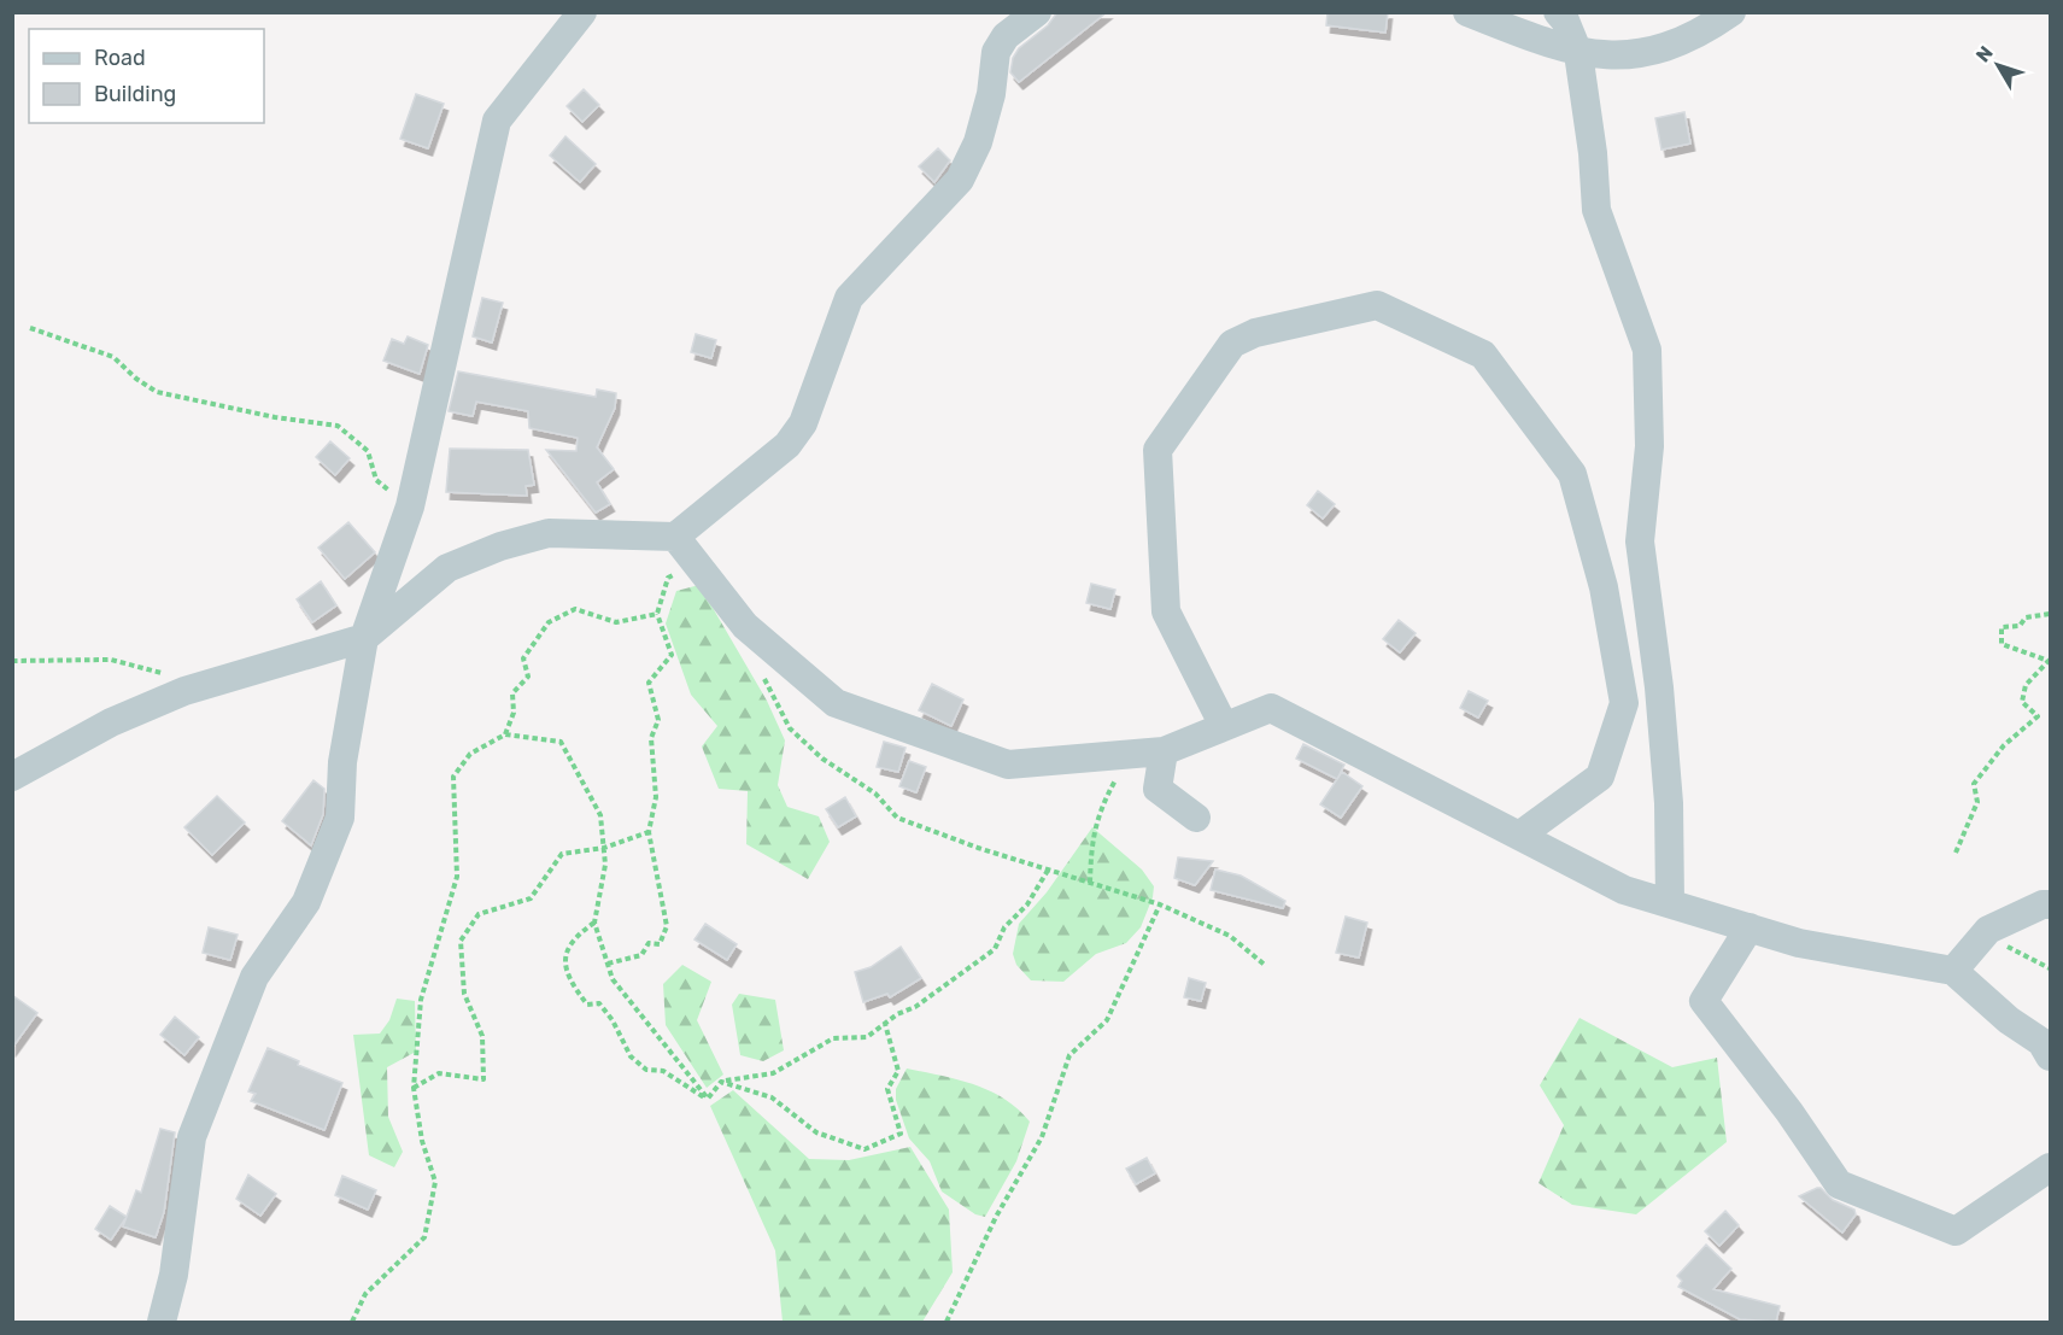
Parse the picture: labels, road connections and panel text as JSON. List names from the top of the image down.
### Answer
{
  "legend": ["Road", "Building"],
  "north": "top left"
}
